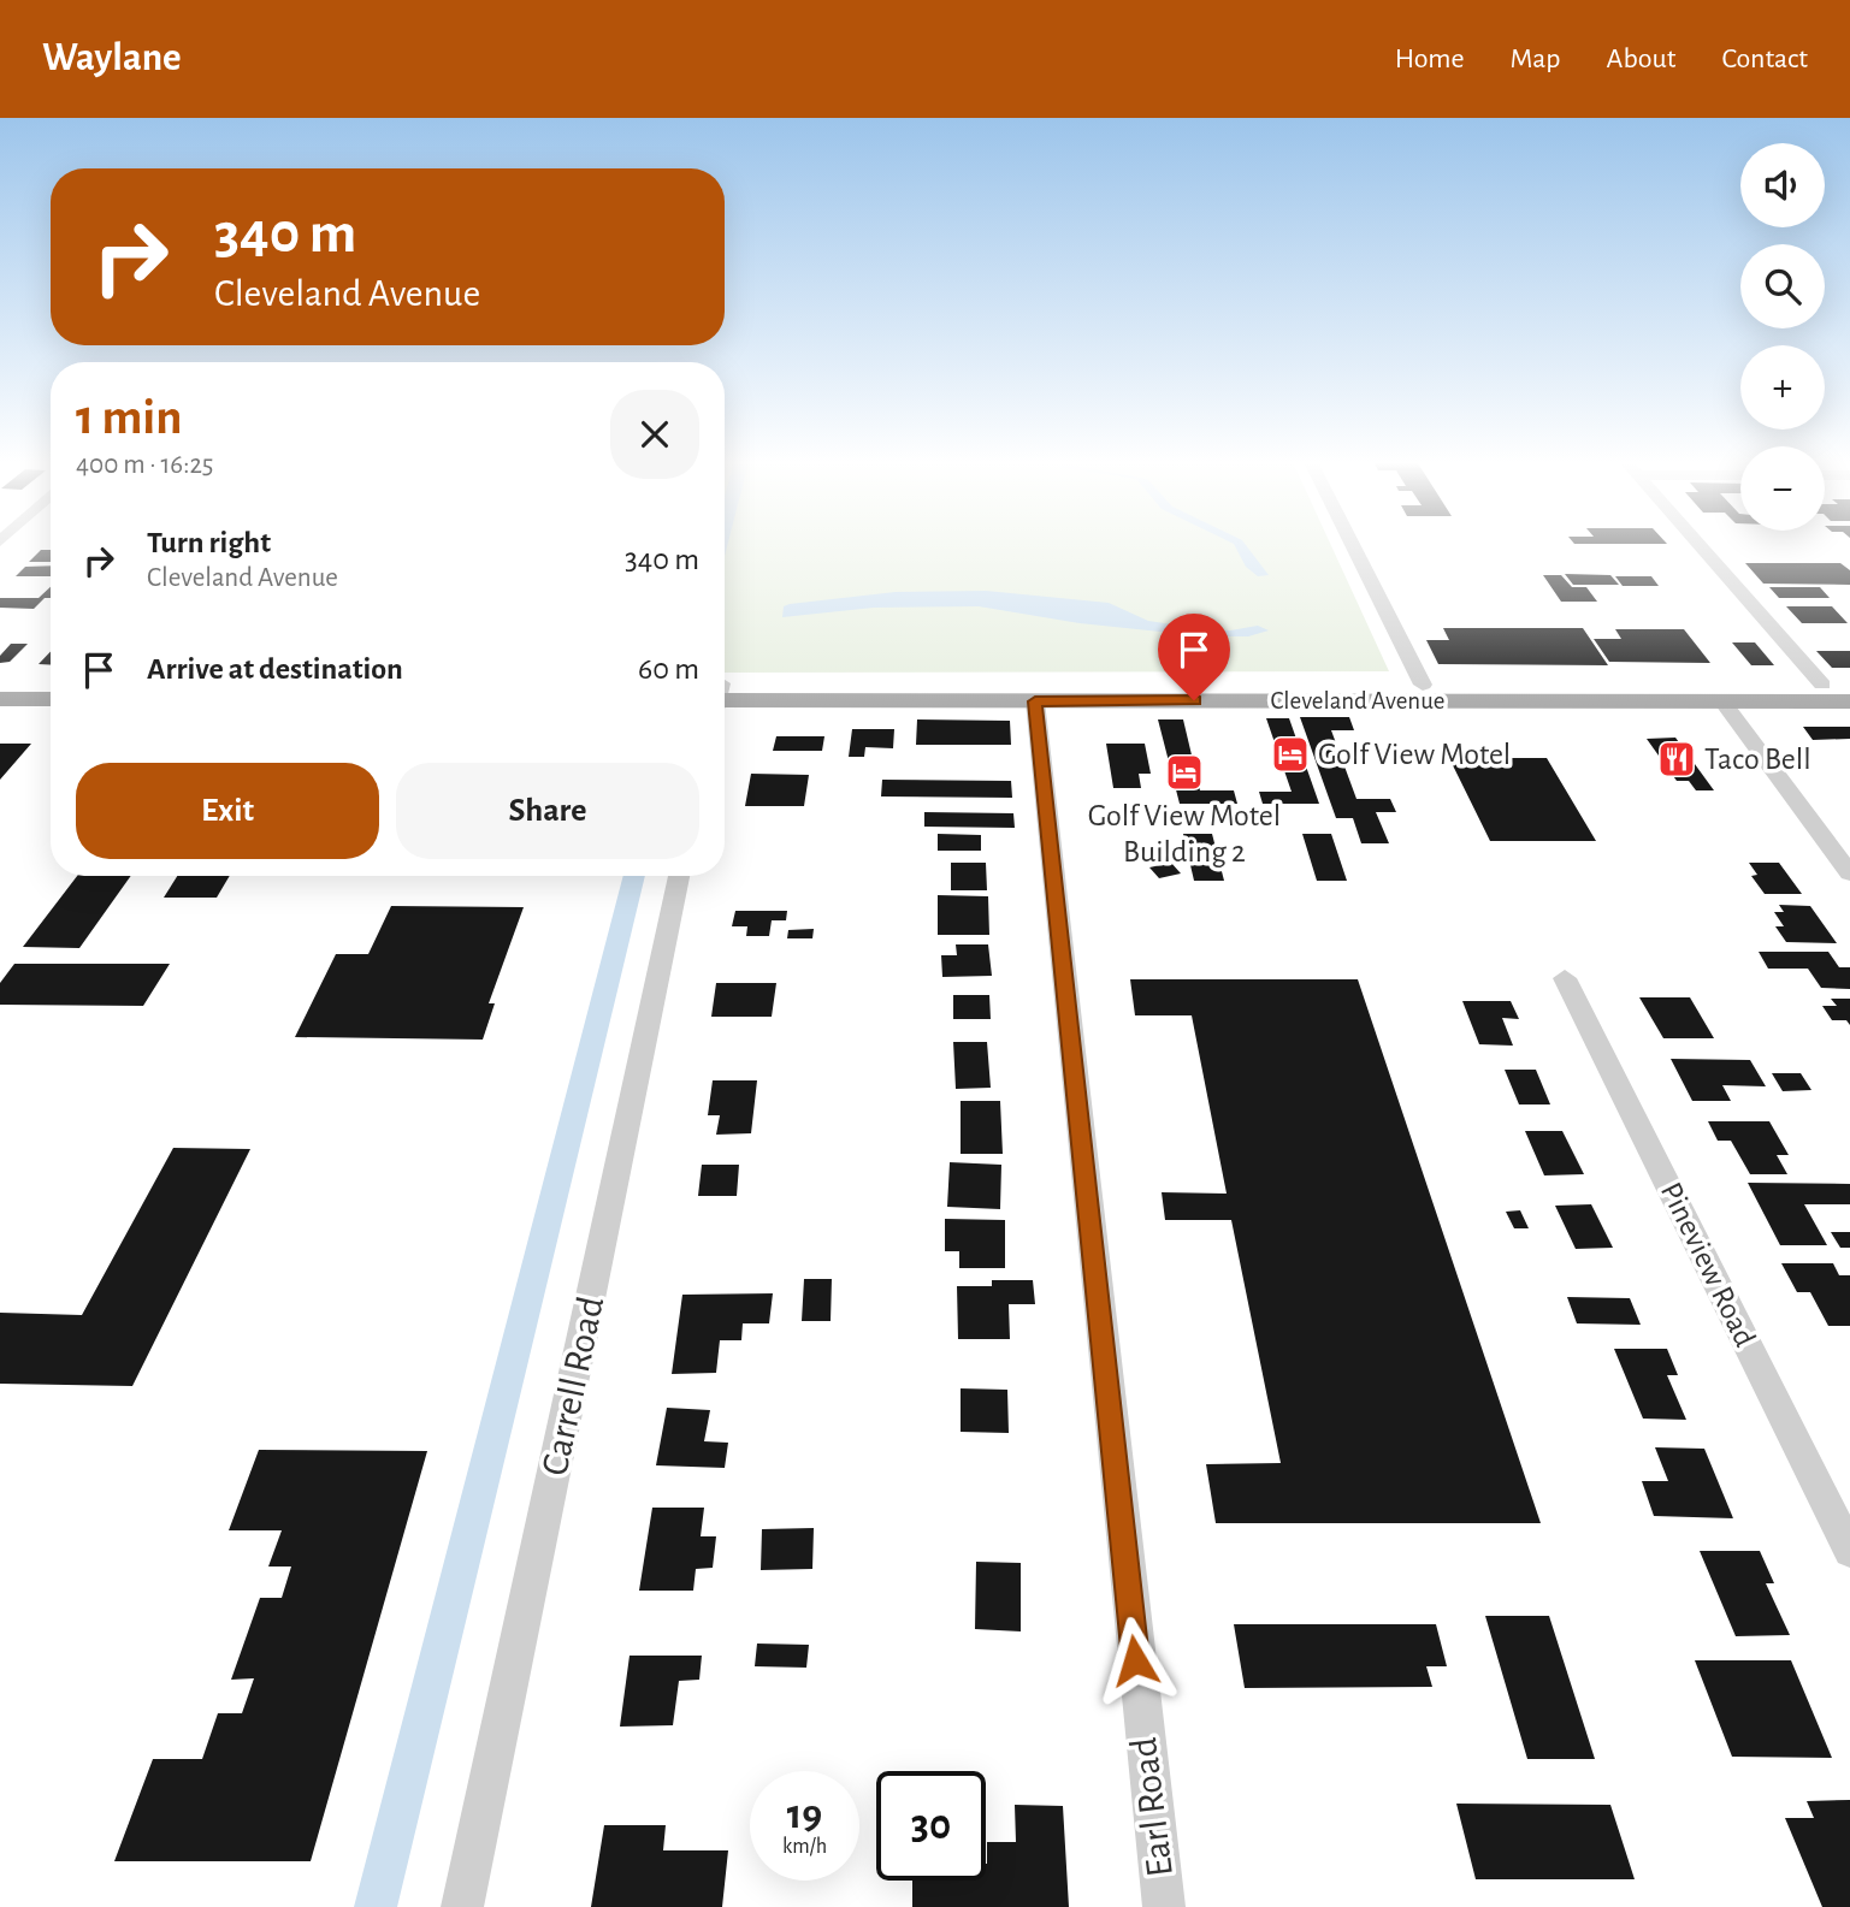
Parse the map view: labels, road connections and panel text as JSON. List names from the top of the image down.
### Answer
{
  "streets": {
    "main road": ["Cleveland Avenue"],
    "street": ["Pineview Road", "Carrell Road", "Earl Road"]
  },
  "crossings": [
    ["Cleveland Avenue", "Earl Road"]
  ],
  "places": {
    "hotel": ["Golf View Motel", "Golf View Motel Building 2"],
    "restaurant": ["Taco Bell"]
  },
  "page": {
    "header": "Waylane",
    "nav": [
      "Home",
      "Map",
      "About",
      "Contact"
    ],
    "map_buttons": ["+", "−"],
    "turn": ["340 m", "Cleveland Avenue"],
    "heading": ["1 min", "400 m · 16:25"],
    "list": [
      {
        "name": "Turn right",
        "note": "Cleveland Avenue",
        "value": "340 m"
      },
      {
        "name": "Arrive at destination",
        "value": "60 m"
      }
    ],
    "buttons": ["Exit", "Share"],
    "speed": "19 km/h",
    "limit": "30"
  }
}
